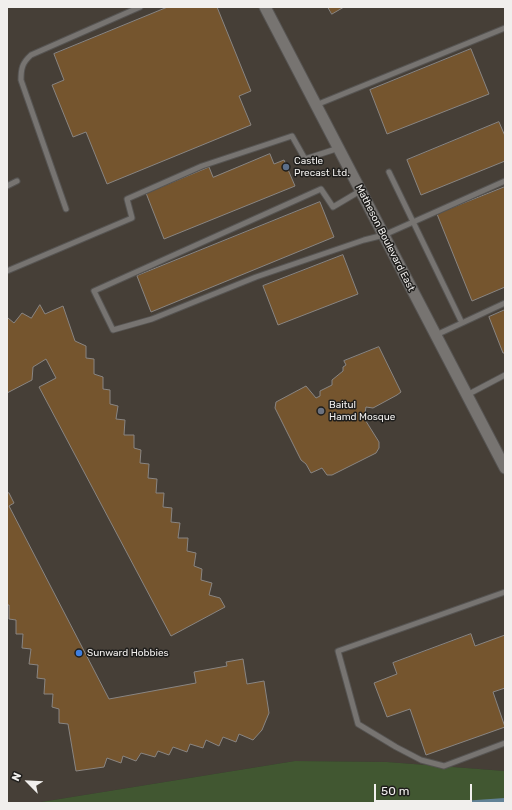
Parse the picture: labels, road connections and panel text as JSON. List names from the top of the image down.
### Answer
{
  "streets": {
    "street": ["Matheson Boulevard East"]
  },
  "places": ["Castle Precast Ltd.", "Baitul Hamd Mosque", "Sunward Hobbies"],
  "scale_bar": "50 m",
  "north": "top left"
}
